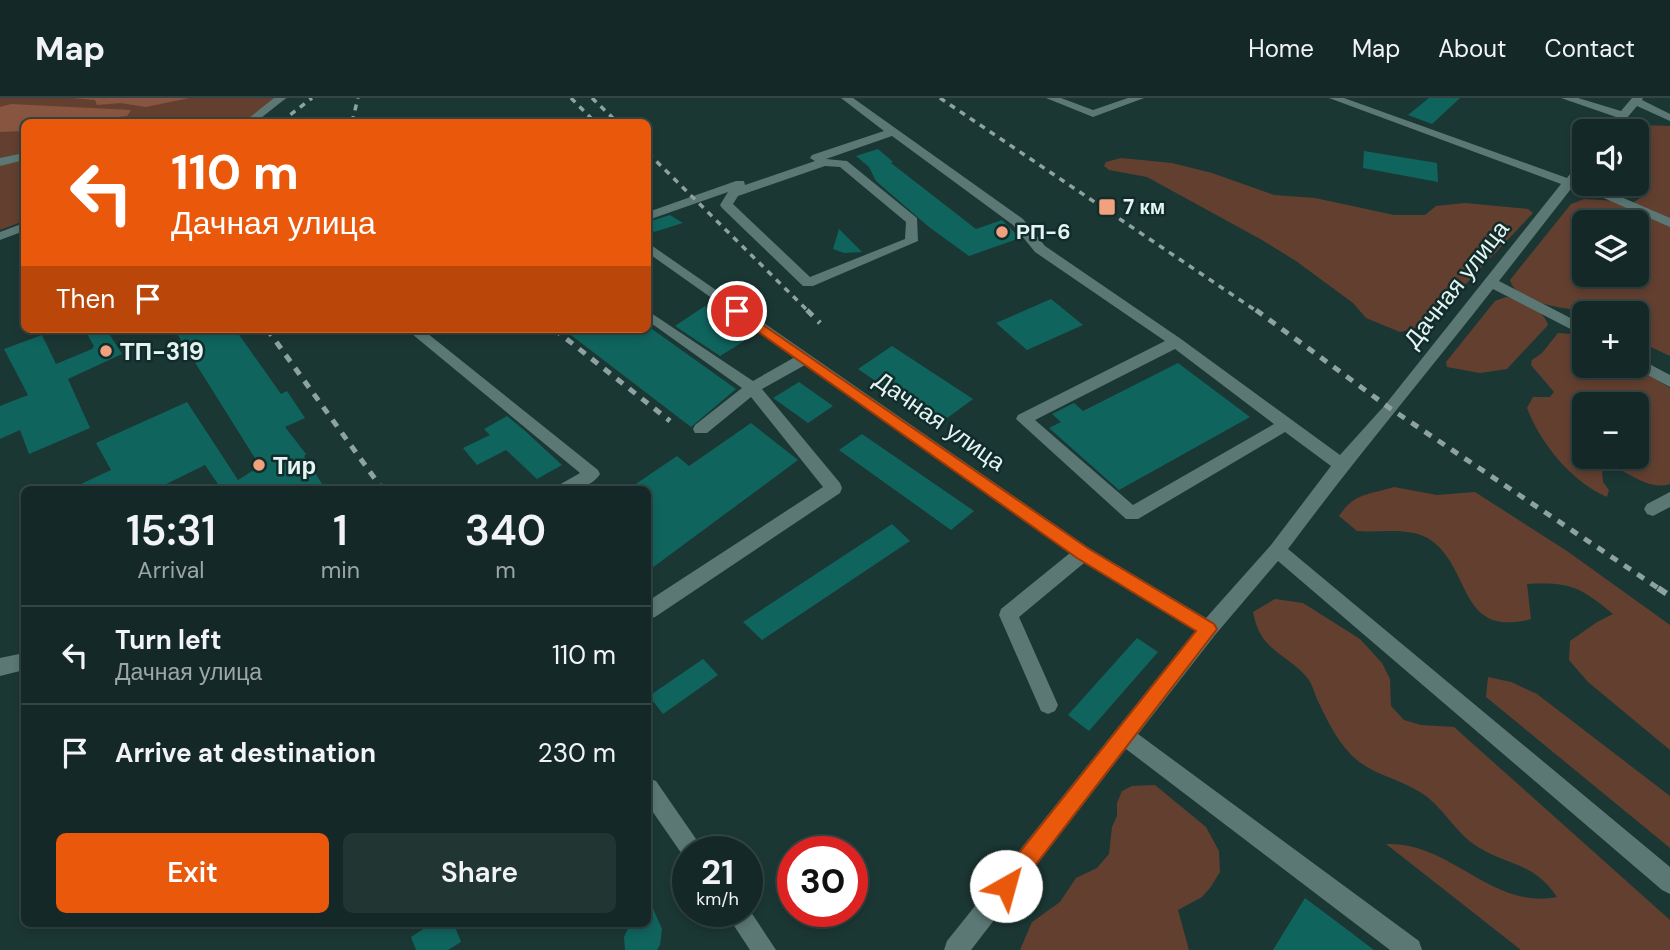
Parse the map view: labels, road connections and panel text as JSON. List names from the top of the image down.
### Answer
{
  "streets": {
    "street": ["Дачная улица"]
  },
  "places": {
    "transit": ["7 км"],
    "other": ["РП-6", "ТП-319", "Тир"]
  },
  "page": {
    "header": "Map",
    "nav": [
      "Home",
      "Map",
      "About",
      "Contact"
    ],
    "map_buttons": ["+", "−"],
    "turn": ["110 m", "Дачная улица"],
    "then": "Then",
    "eta": [
      "15:31",
      "Arrival",
      "1",
      "min",
      "340",
      "m"
    ],
    "list": [
      {
        "name": "Turn left",
        "note": "Дачная улица",
        "value": "110 m"
      },
      {
        "name": "Arrive at destination",
        "value": "230 m"
      }
    ],
    "buttons": ["Exit", "Share"],
    "speed": "21 km/h",
    "limit": "30"
  }
}
